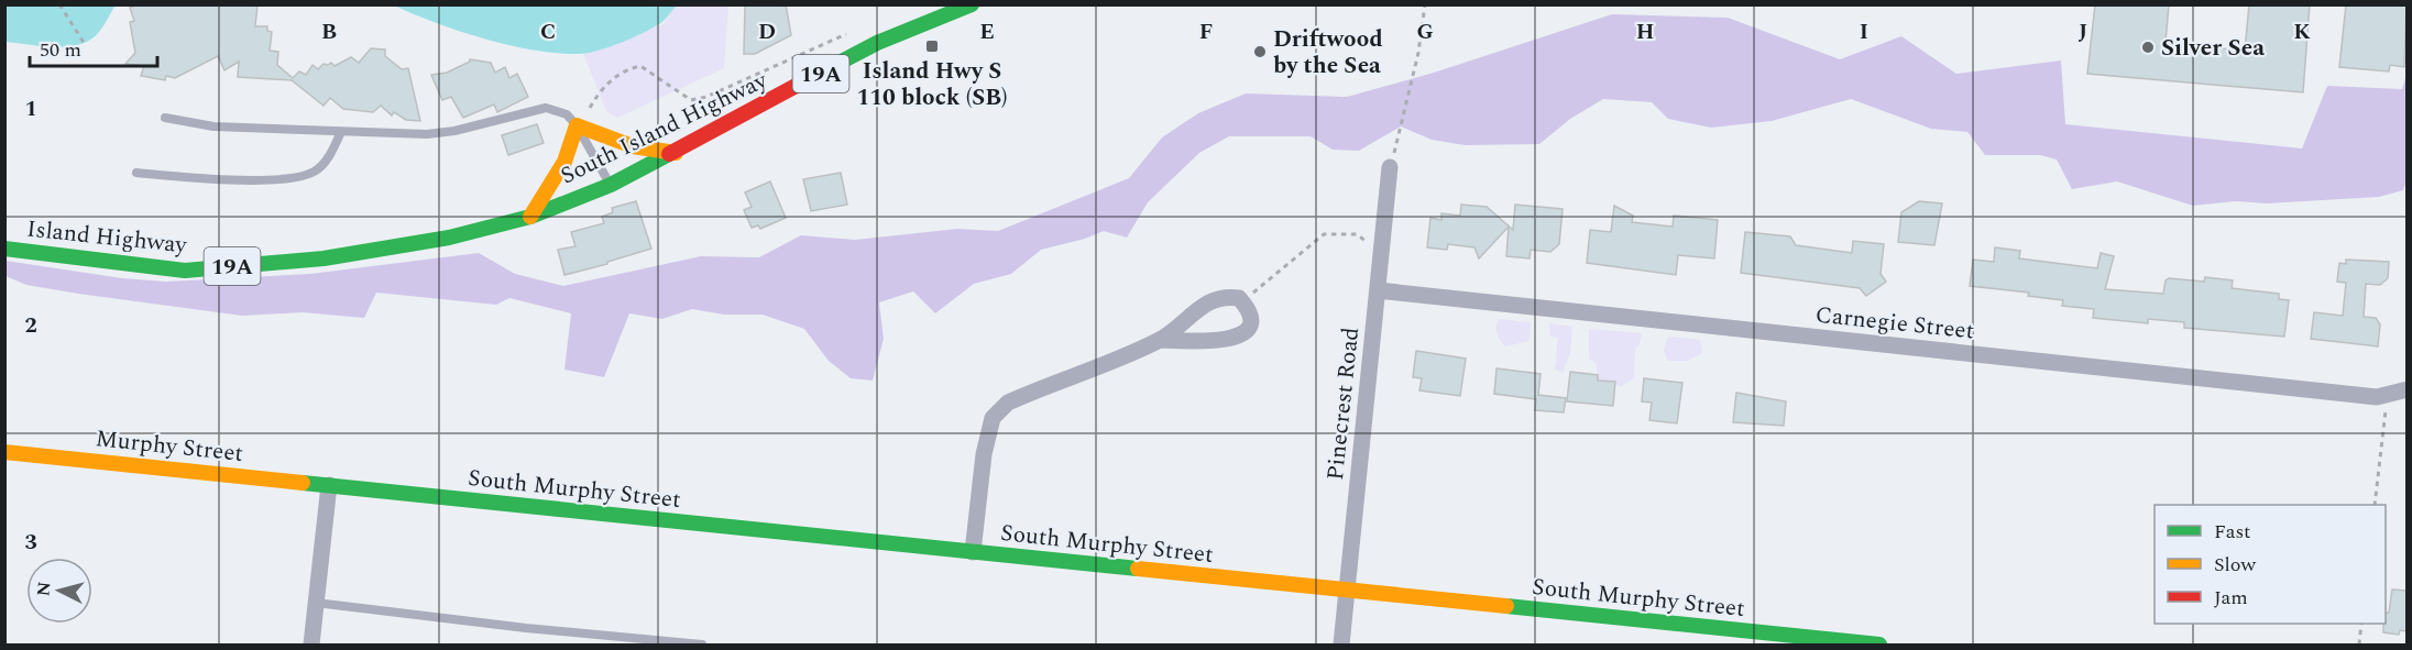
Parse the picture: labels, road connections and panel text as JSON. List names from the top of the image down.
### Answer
{
  "streets": {
    "street": [
      "19A",
      "South Island Highway",
      "Island Highway",
      "Carnegie Street",
      "Pinecrest Road",
      "Murphy Street",
      "South Murphy Street"
    ]
  },
  "crossings": [
    ["South Island Highway", "Island Highway"],
    ["Carnegie Street", "Pinecrest Road"],
    ["Pinecrest Road", "South Murphy Street"],
    ["Murphy Street", "South Murphy Street"]
  ],
  "places": {
    "transit": ["Island Hwy S 110 block (SB)"],
    "other": ["Silver Sea", "Driftwood by the Sea"]
  },
  "legend": ["Fast", "Slow", "Jam"],
  "scale_bar": "50 m",
  "north": "left",
  "grid": {
    "columns": [
      "B",
      "C",
      "D",
      "E",
      "F",
      "G",
      "H",
      "I",
      "J",
      "K"
    ],
    "rows": ["1", "2", "3"]
  }
}
